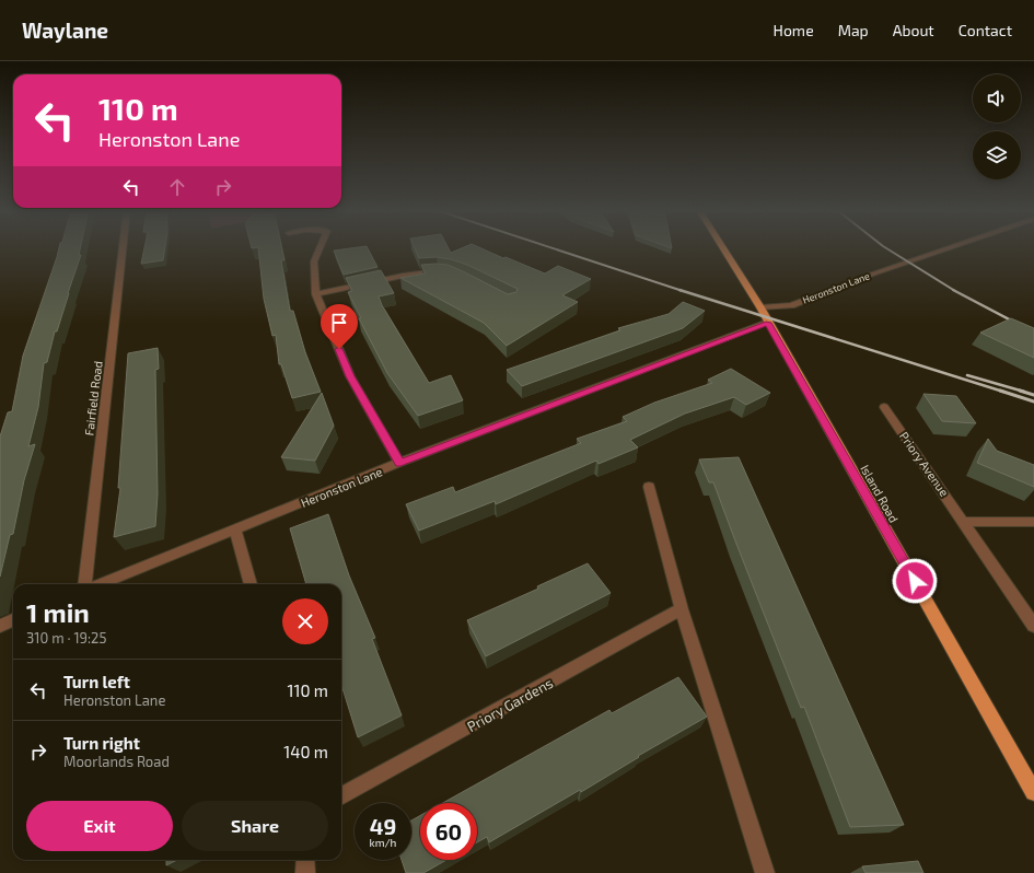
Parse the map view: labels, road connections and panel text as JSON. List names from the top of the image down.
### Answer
{
  "streets": {
    "main road": ["Island Road"],
    "street": [
      "Heronston Lane",
      "Fairfield Road",
      "Priory Avenue",
      "Priory Gardens"
    ]
  },
  "crossings": [
    ["Heronston Lane", "Island Road"]
  ],
  "page": {
    "header": "Waylane",
    "nav": [
      "Home",
      "Map",
      "About",
      "Contact"
    ],
    "turn": ["110 m", "Heronston Lane"],
    "heading": ["1 min", "310 m · 19:25"],
    "list": [
      {
        "name": "Turn left",
        "note": "Heronston Lane",
        "value": "110 m"
      },
      {
        "name": "Turn right",
        "note": "Moorlands Road",
        "value": "140 m"
      }
    ],
    "buttons": ["Exit", "Share"],
    "speed": "49 km/h",
    "limit": "60"
  }
}
